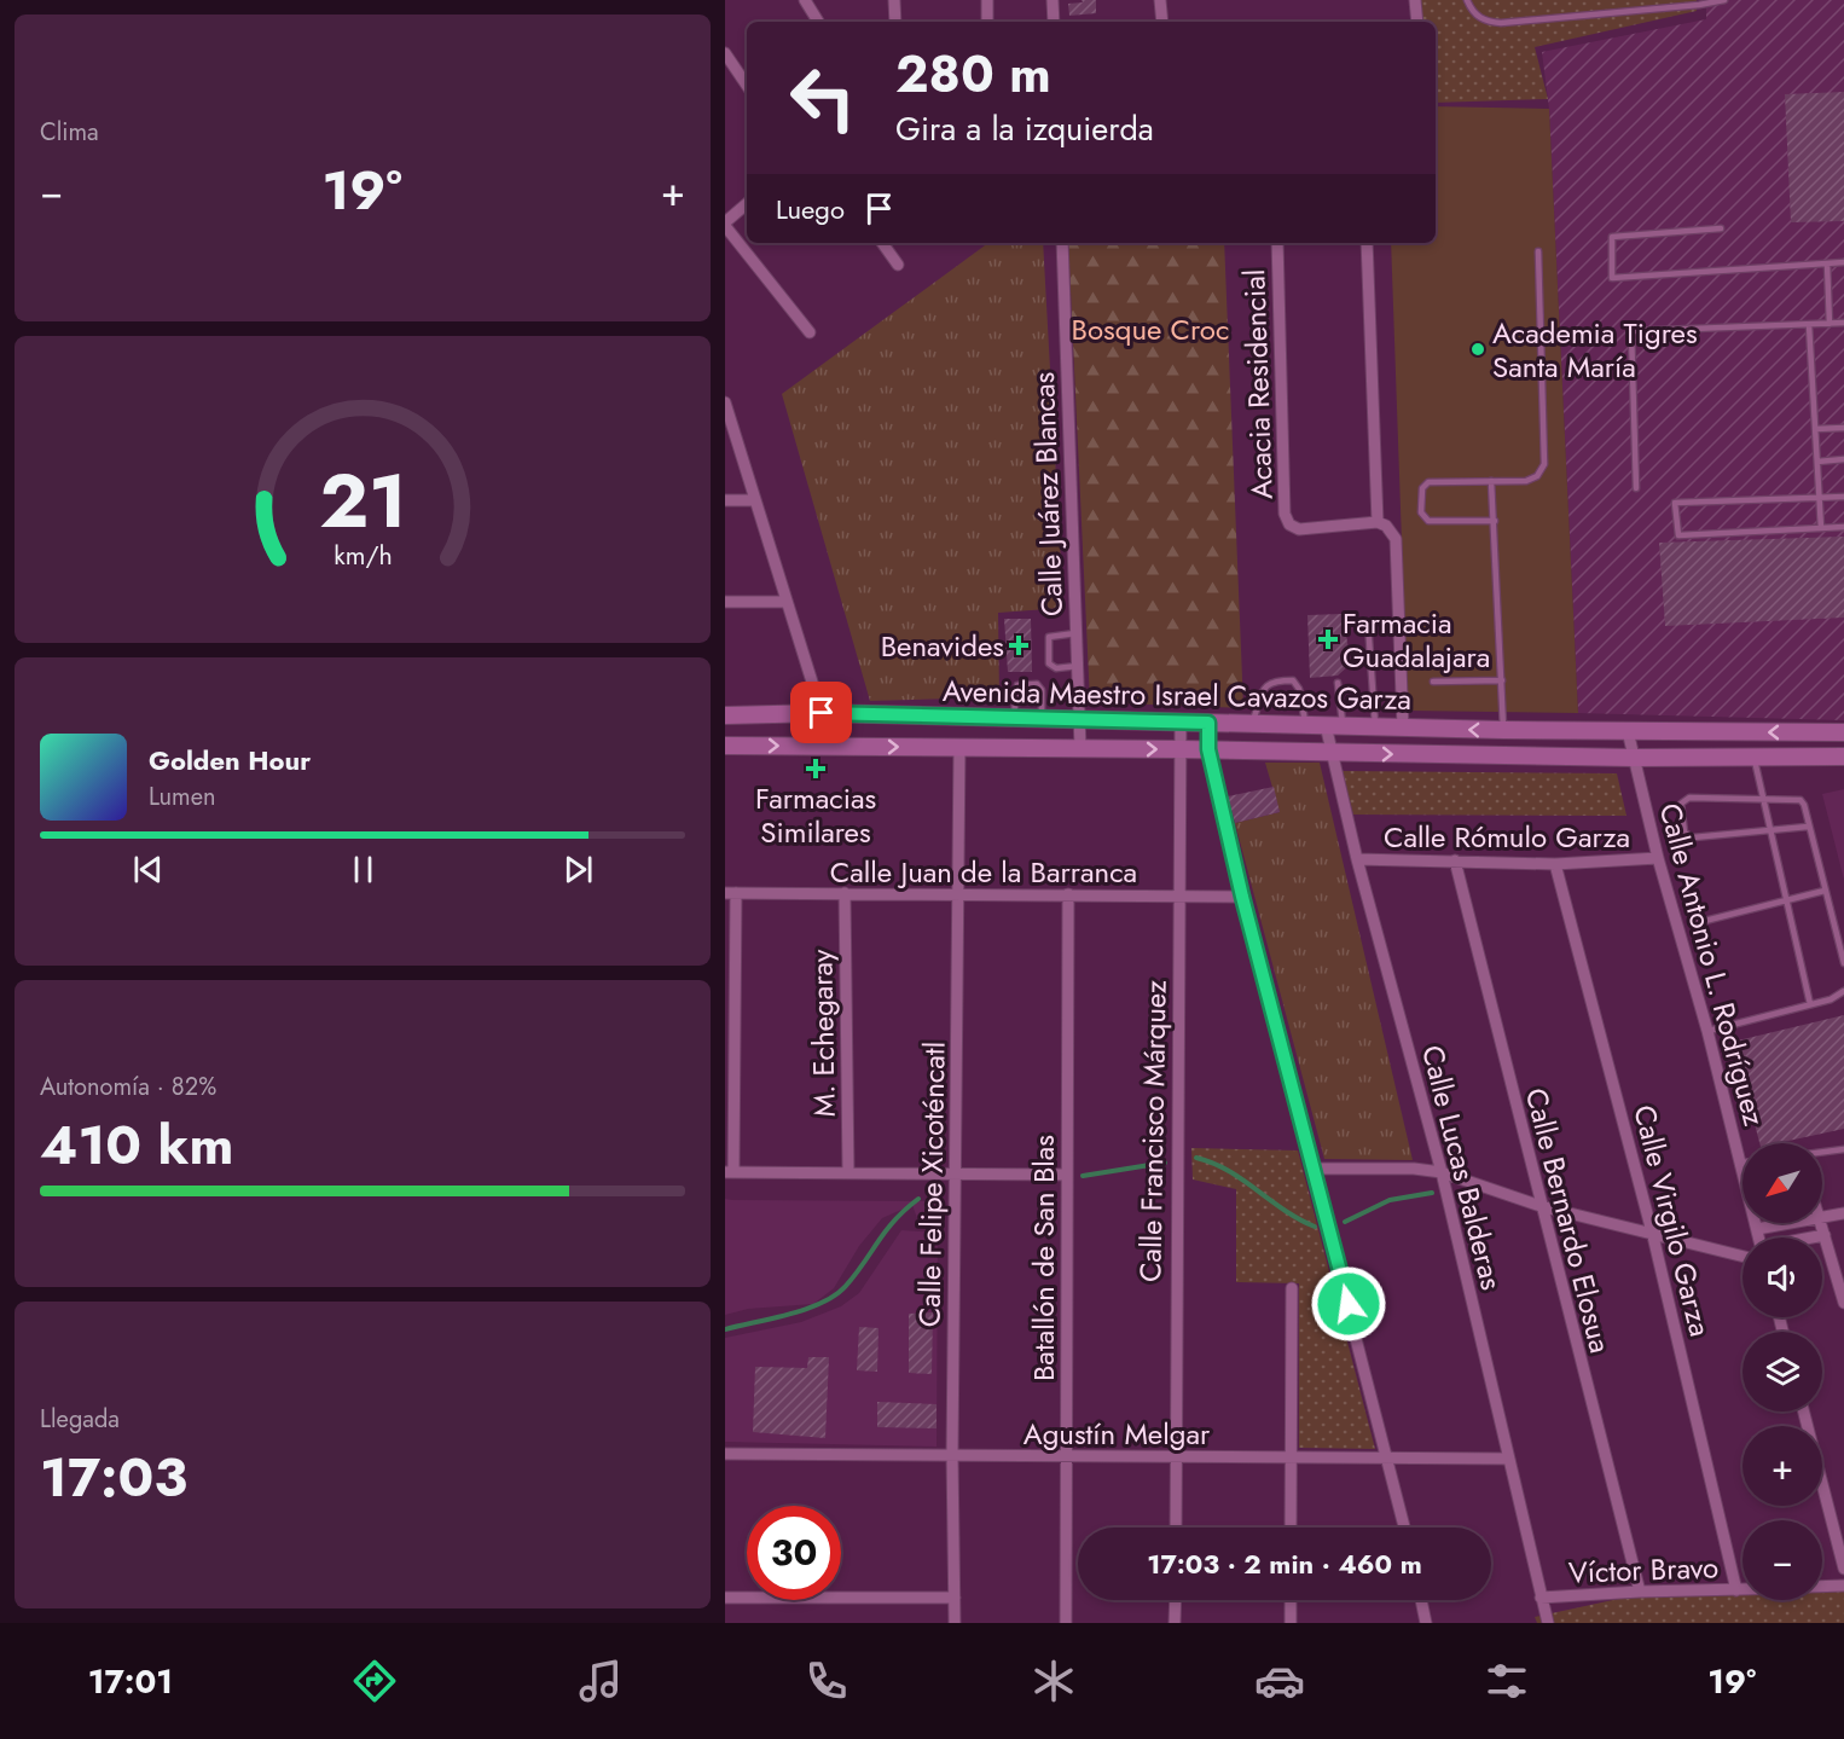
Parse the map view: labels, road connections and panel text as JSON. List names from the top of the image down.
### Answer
{
  "streets": {
    "main road": ["Avenida Maestro Israel Cavazos Garza"],
    "street": [
      "Acacia Residencial",
      "Calle Juárez Blancas",
      "Calle Rómulo Garza",
      "Calle Juan de la Barranca",
      "Calle Antonio L. Rodríguez",
      "M. Echegaray",
      "Calle Francisco Márquez",
      "Calle Lucas Balderas",
      "Calle Felipe Xicoténcatl",
      "Calle Bernardo Elosua",
      "Calle Virgilo Garza",
      "Batallón de San Blas",
      "Agustín Melgar",
      "Víctor Bravo"
    ]
  },
  "crossings": [
    ["Calle Juárez Blancas", "Avenida Maestro Israel Cavazos Garza"],
    ["Avenida Maestro Israel Cavazos Garza", "Calle Antonio L. Rodríguez"],
    ["Avenida Maestro Israel Cavazos Garza", "Calle Francisco Márquez"],
    ["Avenida Maestro Israel Cavazos Garza", "Calle Lucas Balderas"],
    ["Avenida Maestro Israel Cavazos Garza", "Calle Felipe Xicoténcatl"],
    ["Calle Rómulo Garza", "Calle Antonio L. Rodríguez"],
    ["Calle Rómulo Garza", "Calle Lucas Balderas"],
    ["Calle Rómulo Garza", "Calle Bernardo Elosua"],
    ["Calle Rómulo Garza", "Calle Virgilo Garza"],
    ["Calle Juan de la Barranca", "M. Echegaray"],
    ["Calle Juan de la Barranca", "Calle Francisco Márquez"],
    ["Calle Juan de la Barranca", "Calle Felipe Xicoténcatl"],
    ["Calle Juan de la Barranca", "Batallón de San Blas"],
    ["Calle Francisco Márquez", "Agustín Melgar"],
    ["Calle Lucas Balderas", "Agustín Melgar"],
    ["Calle Lucas Balderas", "Víctor Bravo"],
    ["Calle Felipe Xicoténcatl", "Agustín Melgar"],
    ["Calle Bernardo Elosua", "Víctor Bravo"],
    ["Calle Virgilo Garza", "Víctor Bravo"],
    ["Batallón de San Blas", "Agustín Melgar"]
  ],
  "parks": ["Bosque Croc"],
  "places": {
    "other": ["Academia Tigres Santa María"],
    "health": ["Farmacia Guadalajara", "Benavides", "Farmacias Similares"]
  },
  "north": "bottom left",
  "page": {
    "tile": [
      "Clima",
      ["Autonomía · 82%", "410 km"],
      ["Llegada", "17:03"]
    ],
    "turn": ["280 m", "Gira a la izquierda"],
    "heat": ["−", "19°", "+"],
    "then": "Luego",
    "song": ["Golden Hour", "Lumen"],
    "map_buttons": ["+", "−"],
    "limit": "30",
    "trip": "17:03 · 2 min · 460 m",
    "tabs": ["17:01", "19°"],
    "gauge": ["21", "km/h"]
  }
}
